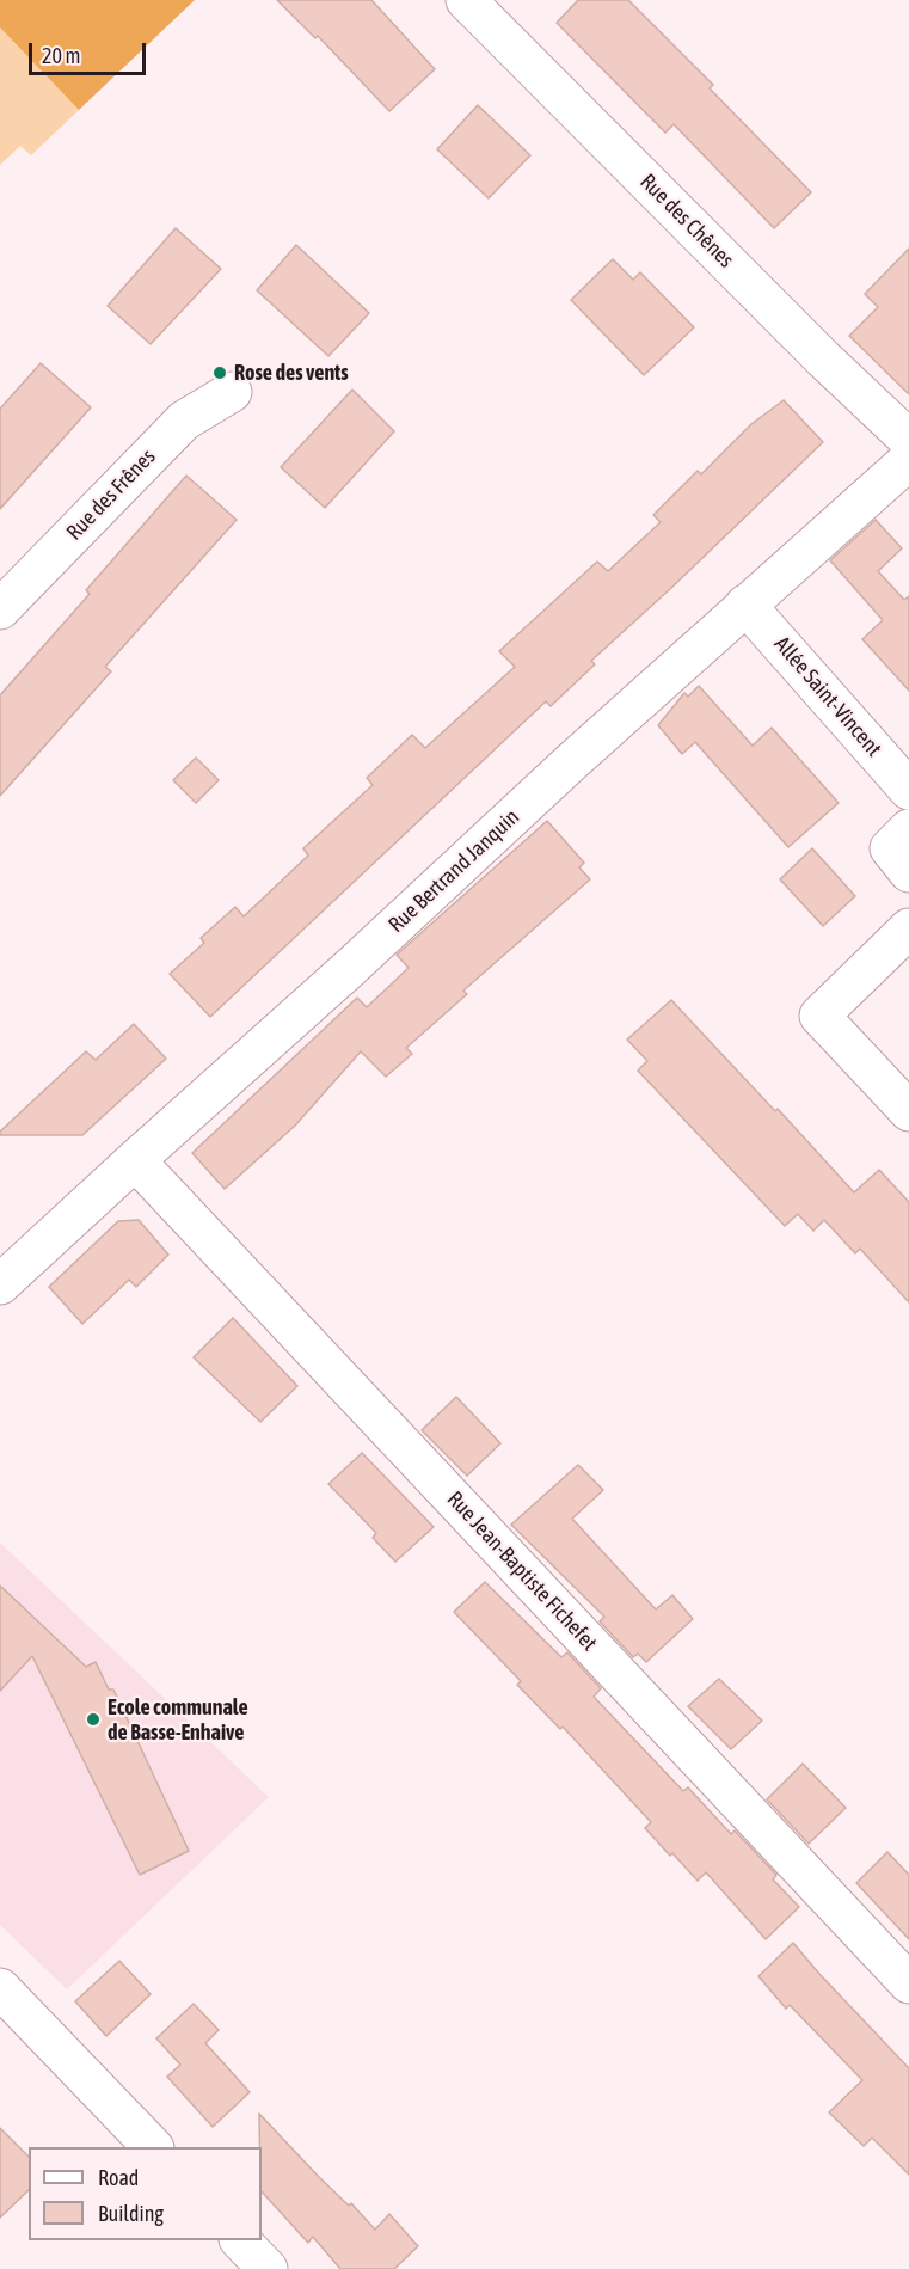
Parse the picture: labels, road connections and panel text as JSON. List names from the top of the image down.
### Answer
{
  "streets": {
    "street": [
      "Rue des Chênes",
      "Rue des Frênes",
      "Allée Saint-Vincent",
      "Rue Bertrand Janquin",
      "Rue Jean-Baptiste Fichefet"
    ]
  },
  "crossings": [
    ["Allée Saint-Vincent", "Rue Bertrand Janquin"],
    ["Rue Bertrand Janquin", "Rue Jean-Baptiste Fichefet"]
  ],
  "places": ["Rose des vents", "Ecole communale de Basse-Enhaive"],
  "legend": ["Road", "Building"],
  "scale_bar": "20 m"
}
